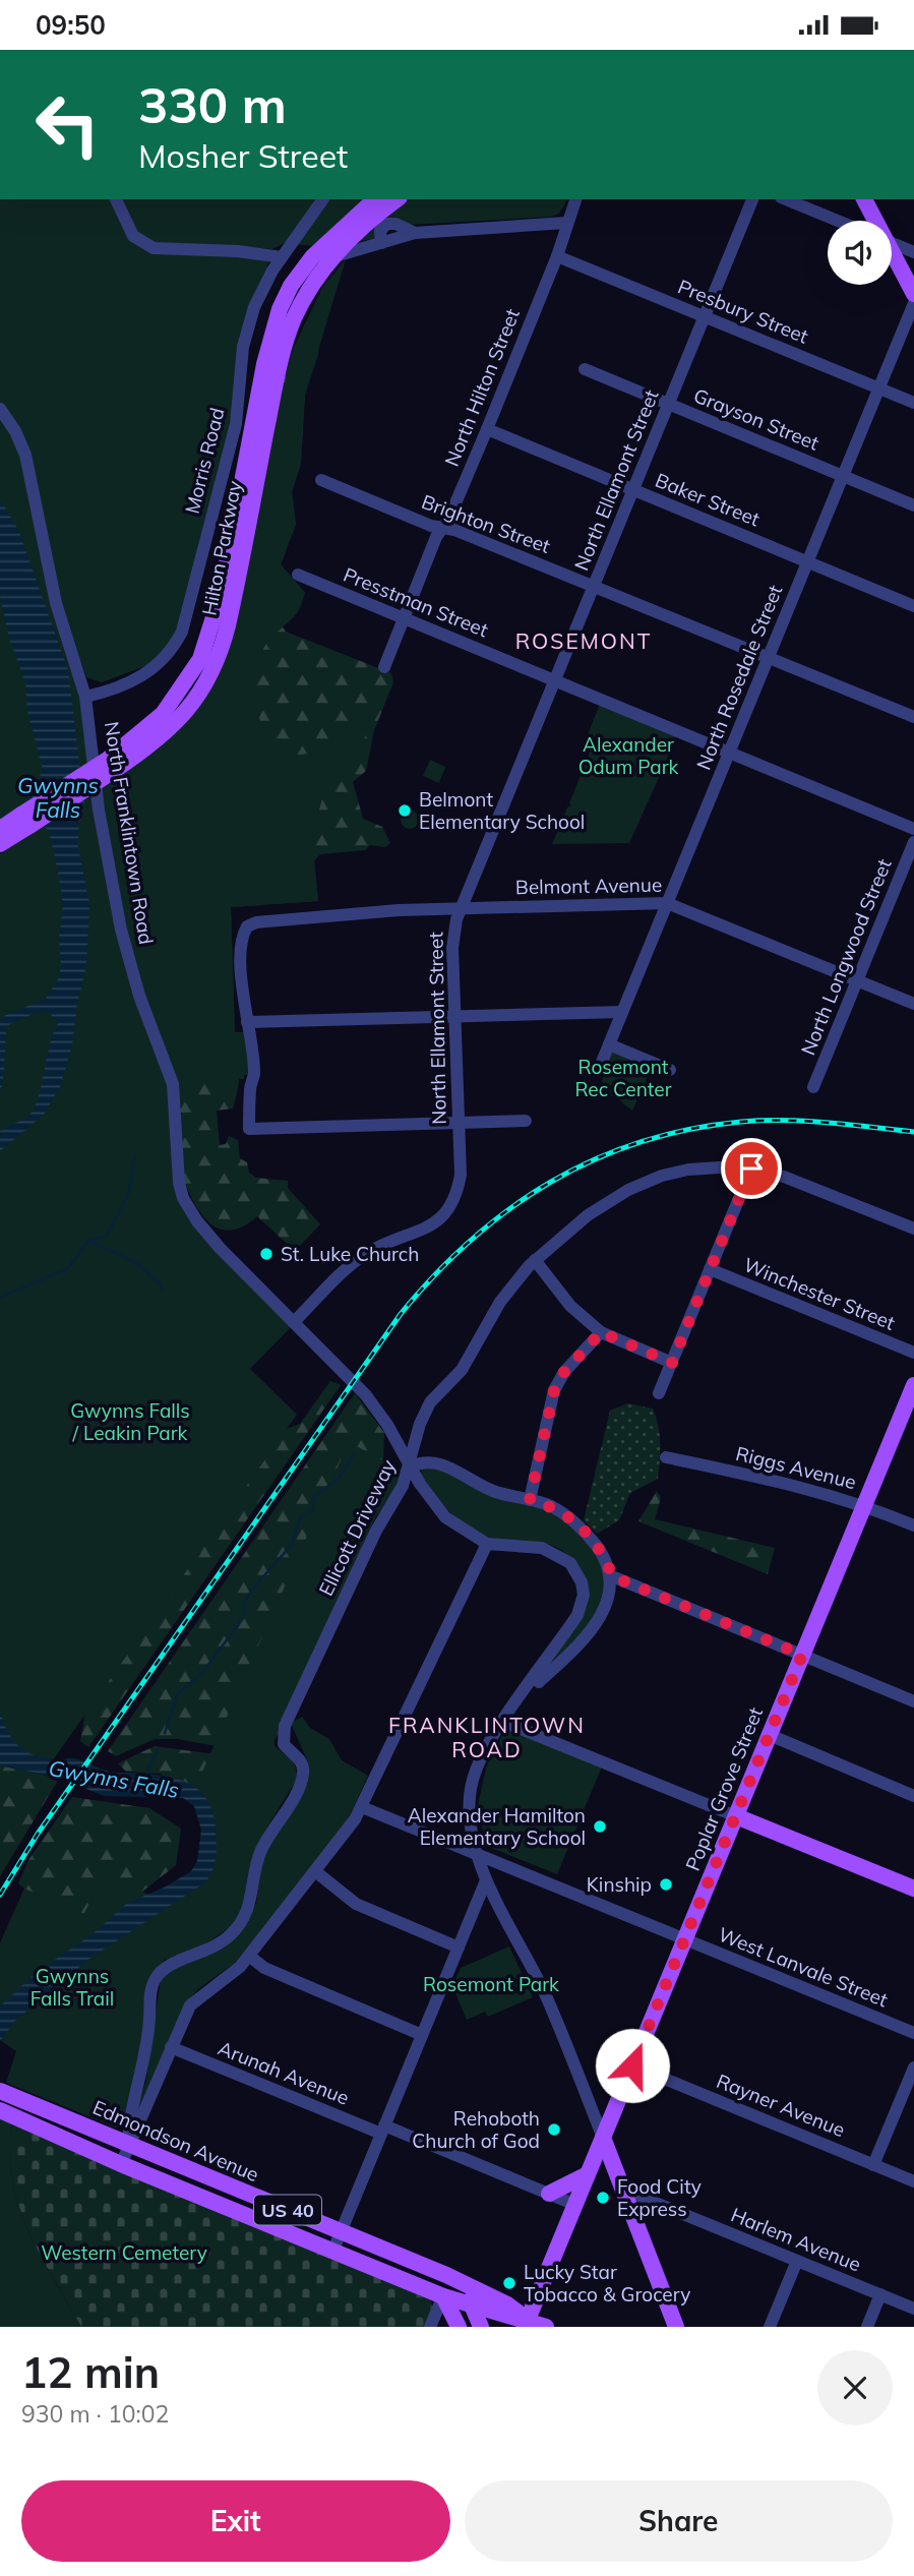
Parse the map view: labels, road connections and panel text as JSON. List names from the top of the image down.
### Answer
{
  "streets": {
    "main road": [
      "Hilton Parkway",
      "North Franklintown Road",
      "Poplar Grove Street",
      "Edmondson Avenue",
      "US 40"
    ],
    "street": [
      "Presbury Street",
      "North Hilton Street",
      "Grayson Street",
      "Morris Road",
      "North Ellamont Street",
      "Baker Street",
      "Brighton Street",
      "Presstman Street",
      "North Rosedale Street",
      "Belmont Avenue",
      "North Longwood Street",
      "Winchester Street",
      "Riggs Avenue",
      "Ellicott Driveway",
      "West Lanvale Street",
      "Arunah Avenue",
      "Rayner Avenue",
      "Harlem Avenue"
    ]
  },
  "crossings": [
    ["Presbury Street", "North Hilton Street"],
    ["Presbury Street", "North Ellamont Street"],
    ["Presbury Street", "North Rosedale Street"],
    ["North Hilton Street", "Baker Street"],
    ["North Hilton Street", "Brighton Street"],
    ["North Hilton Street", "Presstman Street"],
    ["Grayson Street", "North Ellamont Street"],
    ["Grayson Street", "North Rosedale Street"],
    ["Morris Road", "North Franklintown Road"],
    ["North Ellamont Street", "Baker Street"],
    ["North Ellamont Street", "Brighton Street"],
    ["North Ellamont Street", "Presstman Street"],
    ["North Ellamont Street", "North Franklintown Road"],
    ["North Ellamont Street", "Belmont Avenue"],
    ["Baker Street", "North Rosedale Street"],
    ["Brighton Street", "North Rosedale Street"],
    ["Presstman Street", "North Rosedale Street"],
    ["North Rosedale Street", "Belmont Avenue"],
    ["North Franklintown Road", "Ellicott Driveway"],
    ["North Franklintown Road", "Poplar Grove Street"],
    ["North Franklintown Road", "West Lanvale Street"],
    ["North Franklintown Road", "Harlem Avenue"],
    ["Belmont Avenue", "North Longwood Street"],
    ["Riggs Avenue", "Poplar Grove Street"],
    ["Ellicott Driveway", "Edmondson Avenue"],
    ["Poplar Grove Street", "West Lanvale Street"],
    ["Poplar Grove Street", "Arunah Avenue"],
    ["Poplar Grove Street", "Rayner Avenue"],
    ["Poplar Grove Street", "Edmondson Avenue"],
    ["Edmondson Avenue", "US 40"]
  ],
  "districts": ["ROSEMONT", "FRANKLINTOWN ROAD"],
  "water": ["Gwynns Falls"],
  "parks": [
    "Alexander Odum Park",
    "Rosemont Rec Center",
    "Gwynns Falls / Leakin Park",
    "Gwynns Falls Trail",
    "Rosemont Park",
    "Western Cemetery"
  ],
  "places": [
    "Belmont Elementary School",
    "St. Luke Church",
    "Alexander Hamilton Elementary School",
    "Kinship",
    "Rehoboth Church of God",
    "Food City Express",
    "Lucky Star Tobacco & Grocery"
  ],
  "page": {
    "status": "09:50",
    "turn": ["330 m", "Mosher Street"],
    "heading": ["12 min", "930 m · 10:02"],
    "buttons": ["Exit", "Share"]
  }
}
